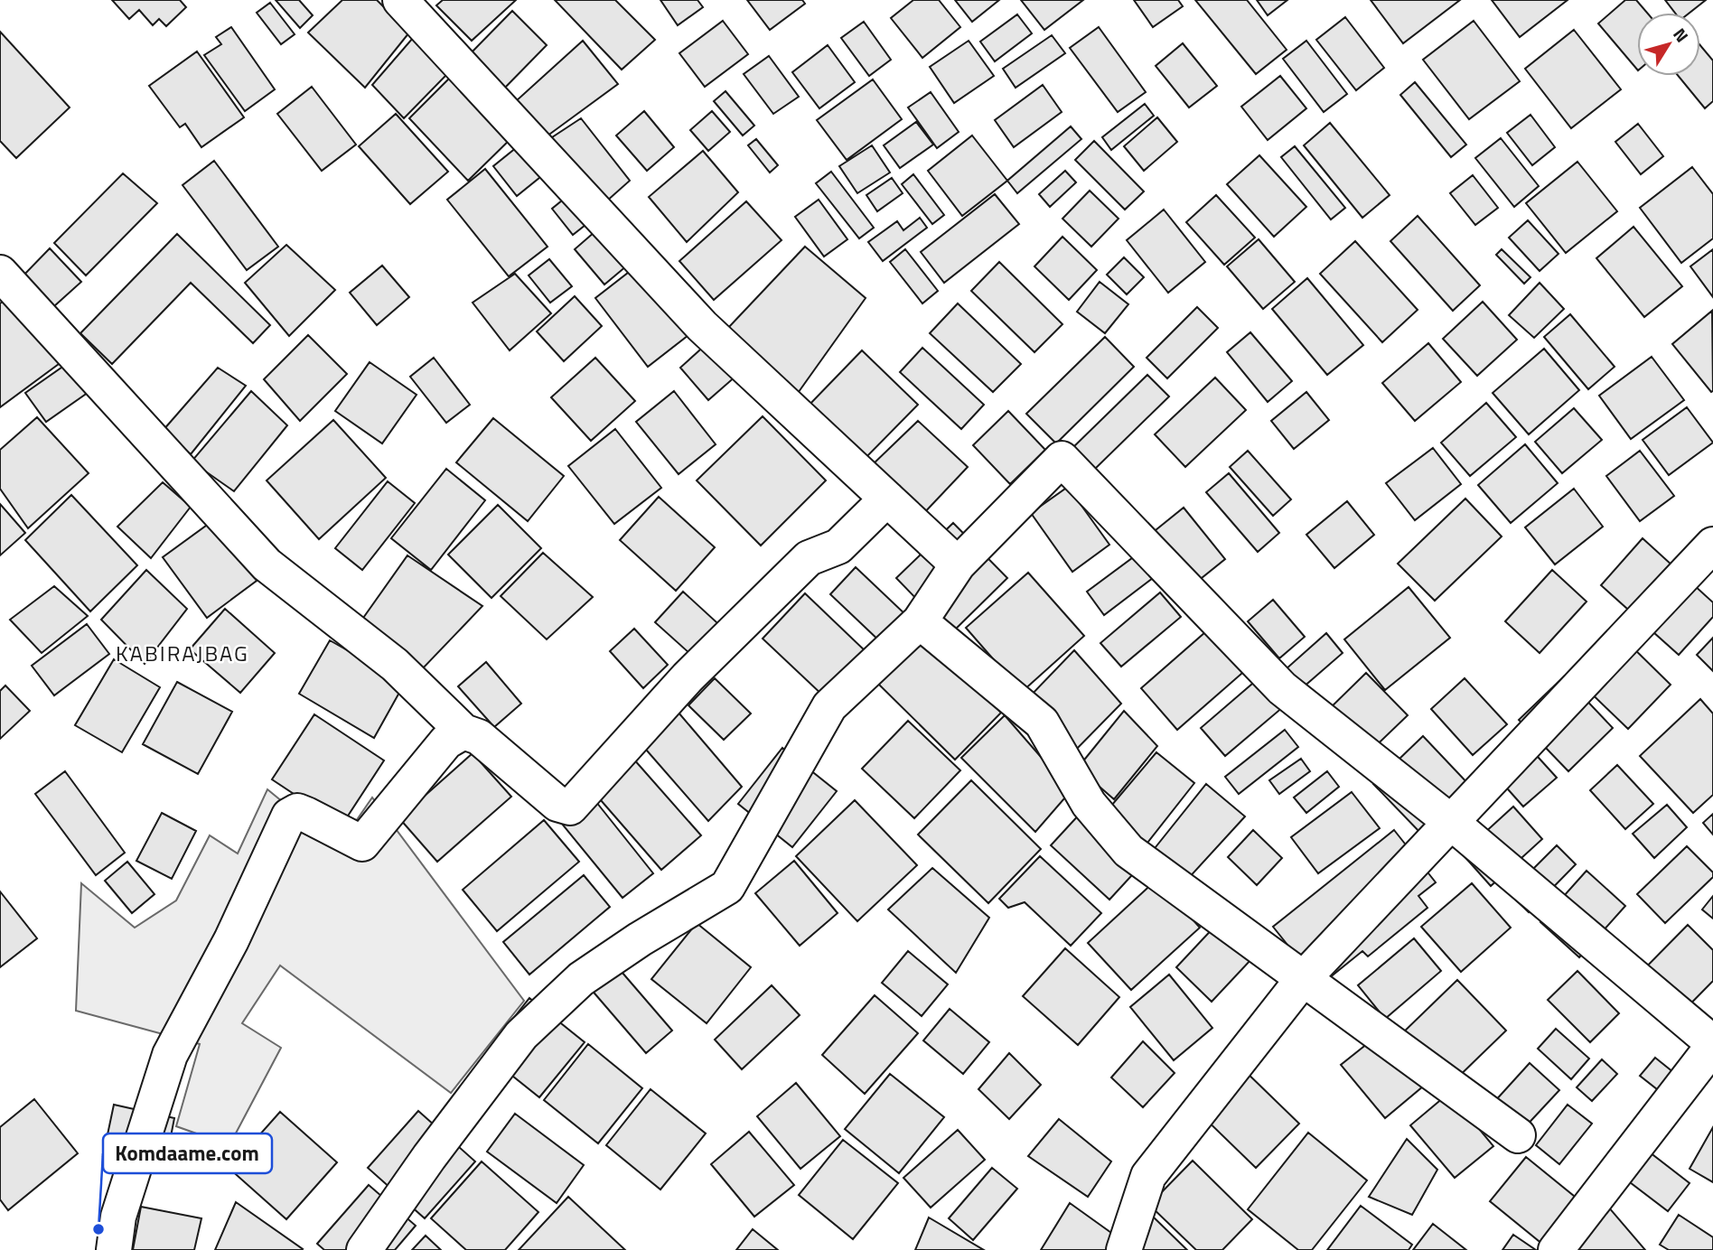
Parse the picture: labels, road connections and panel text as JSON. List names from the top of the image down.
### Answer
{
  "districts": ["KABIRAJBAG"],
  "places": ["Komdaame.com"],
  "north": "top right"
}
